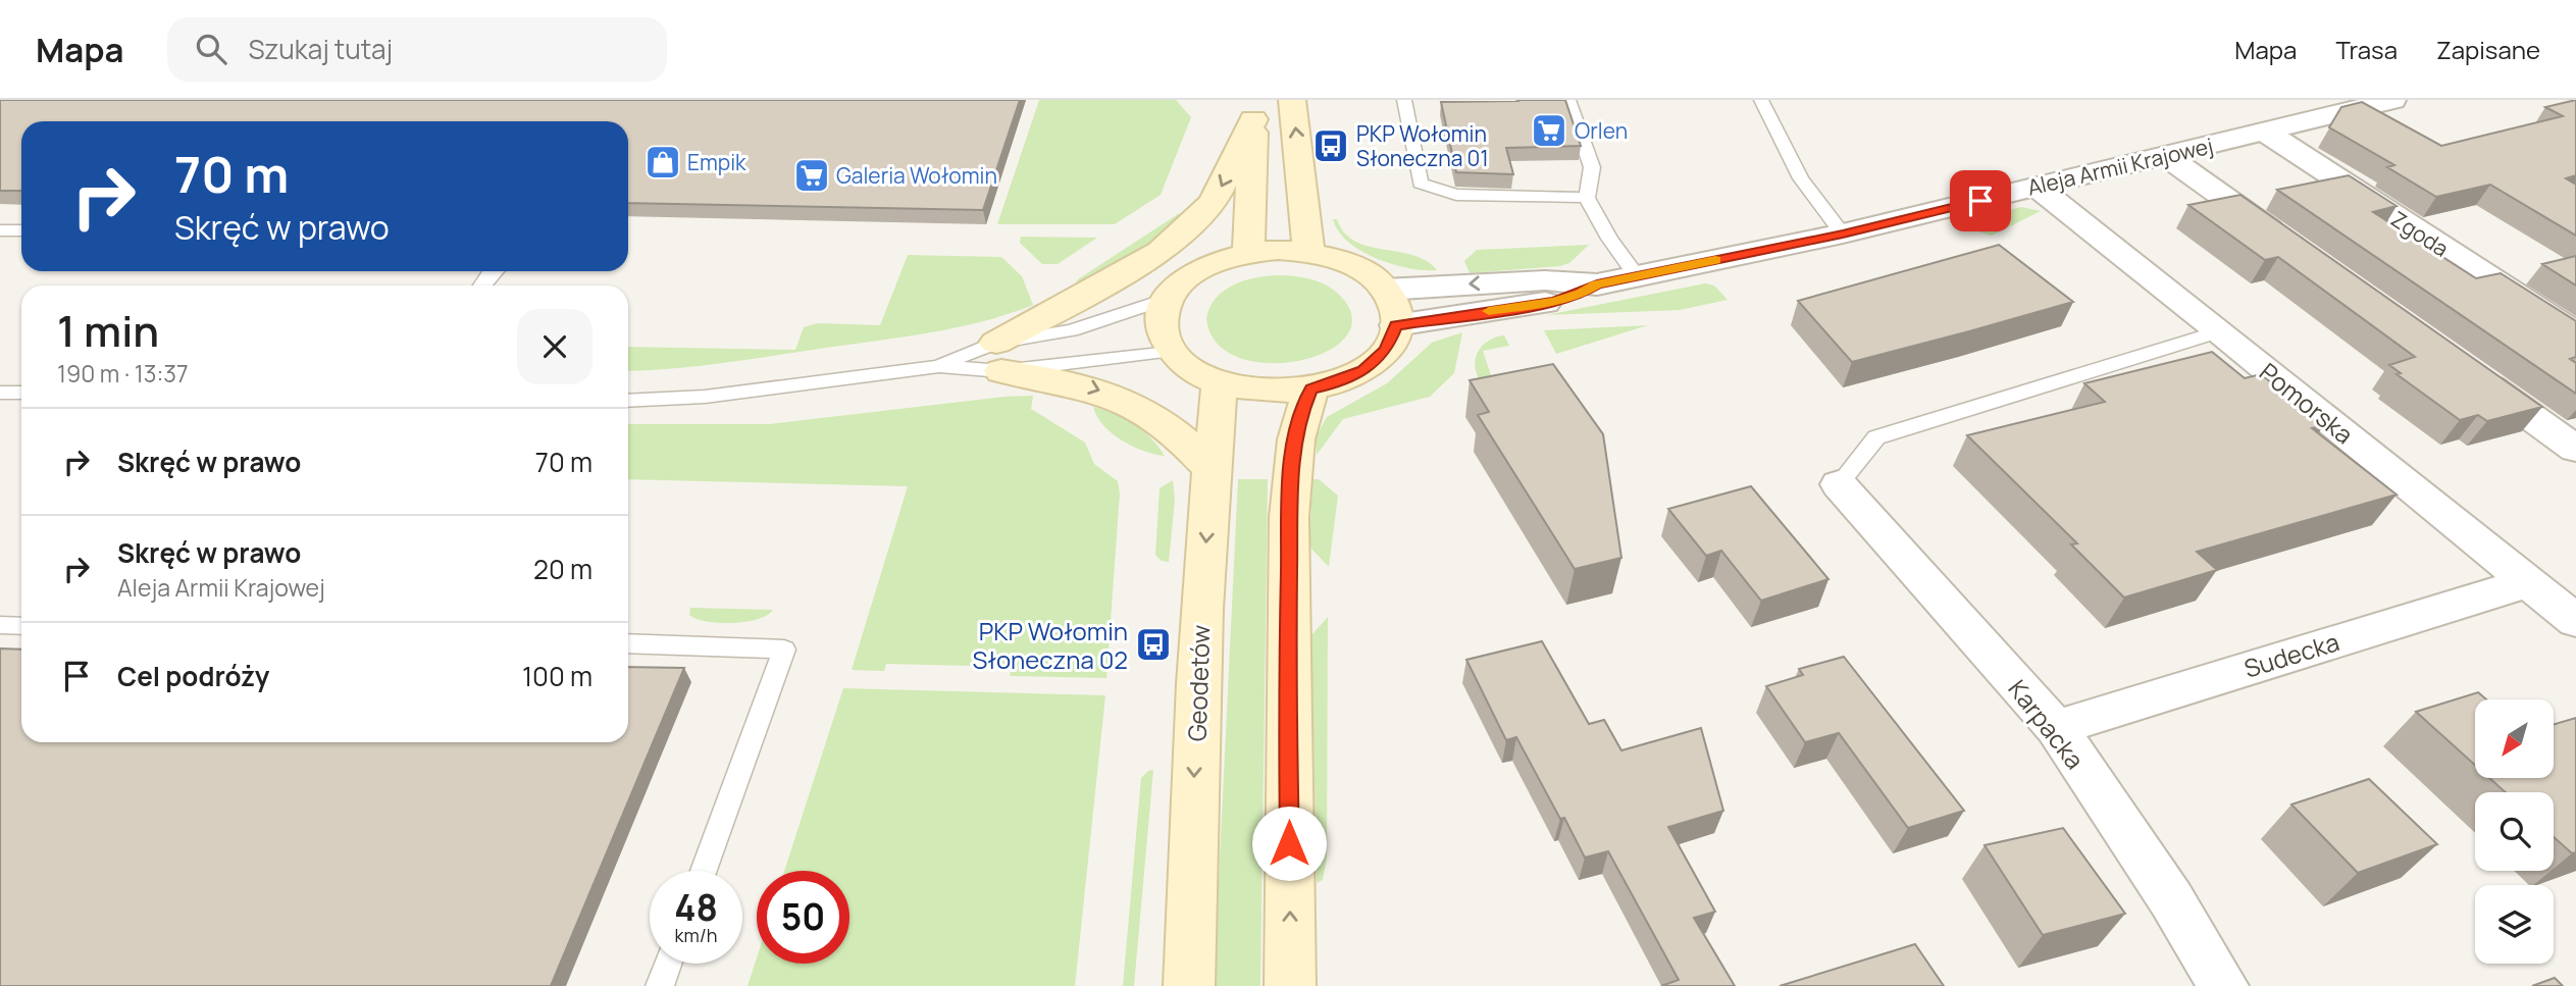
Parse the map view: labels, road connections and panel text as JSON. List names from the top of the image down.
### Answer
{
  "streets": {
    "main road": ["Geodetów"],
    "street": [
      "Aleja Armii Krajowej",
      "Zgoda",
      "Pomorska",
      "Sudecka",
      "Karpacka"
    ]
  },
  "crossings": [
    ["Aleja Armii Krajowej", "Zgoda"],
    ["Aleja Armii Krajowej", "Pomorska"],
    ["Aleja Armii Krajowej", "Geodetów"],
    ["Pomorska", "Sudecka"],
    ["Sudecka", "Karpacka"]
  ],
  "places": {
    "supermarket": ["Orlen", "Galeria Wołomin"],
    "bus stop": ["PKP Wołomin Słoneczna 01", "PKP Wołomin Słoneczna 02"],
    "shop": ["Empik"]
  },
  "north": "bottom left",
  "page": {
    "header": "Mapa",
    "search": "Szukaj tutaj",
    "nav": ["Mapa", "Trasa", "Zapisane"],
    "turn": ["70 m", "Skręć w prawo"],
    "heading": ["1 min", "190 m · 13:37"],
    "list": [
      {
        "name": "Skręć w prawo",
        "value": "70 m"
      },
      {
        "name": "Skręć w prawo",
        "note": "Aleja Armii Krajowej",
        "value": "20 m"
      },
      {
        "name": "Cel podróży",
        "value": "100 m"
      }
    ],
    "speed": "48 km/h",
    "limit": "50"
  }
}
